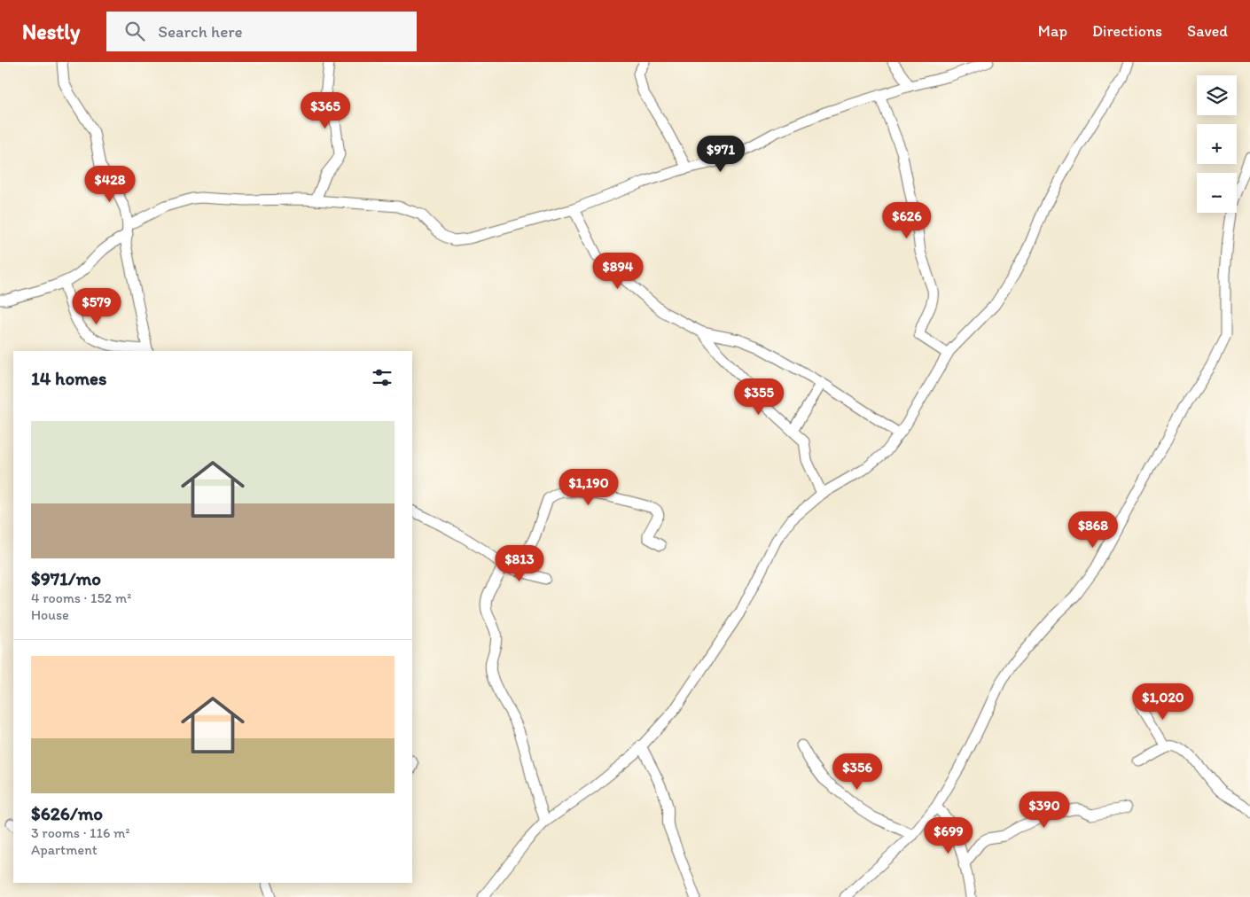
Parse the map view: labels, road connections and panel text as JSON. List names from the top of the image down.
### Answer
{
  "page": {
    "header": "Nestly",
    "search": "Search here",
    "nav": ["Map", "Directions", "Saved"],
    "map_buttons": ["+", "−"],
    "price": [
      "$365",
      "$971",
      "$428",
      "$626",
      "$894",
      "$579",
      "$355",
      "$1,190",
      "$868",
      "$813",
      "$1,020",
      "$356",
      "$390",
      "$699"
    ],
    "heading": "14 homes",
    "list": [
      {
        "name": "$971/mo",
        "note": "4 rooms · 152 m² · House"
      },
      {
        "name": "$626/mo",
        "note": "3 rooms · 116 m² · Apartment"
      }
    ]
  }
}
